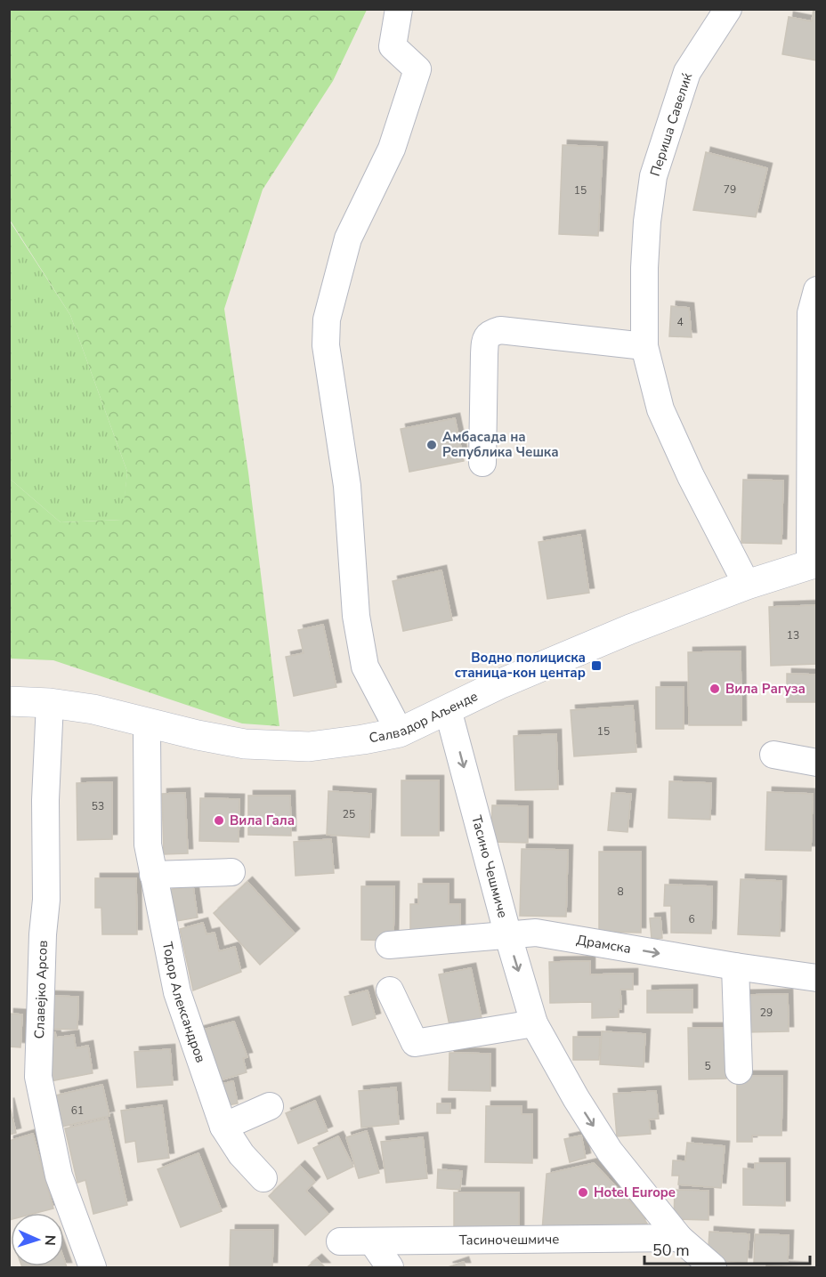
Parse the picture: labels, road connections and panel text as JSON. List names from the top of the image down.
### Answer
{
  "streets": {
    "street": [
      "Периша Савелиќ",
      "Салвадор Аљенде",
      "Тасино Чешмиче",
      "Драмска",
      "Славејко Арсов",
      "Тодор Александров",
      "Тасиночешмиче"
    ]
  },
  "crossings": [
    ["Периша Савелиќ", "Салвадор Аљенде"],
    ["Салвадор Аљенде", "Тасино Чешмиче"],
    ["Салвадор Аљенде", "Славејко Арсов"],
    ["Салвадор Аљенде", "Тодор Александров"],
    ["Тасино Чешмиче", "Драмска"],
    ["Тасино Чешмиче", "Тасиночешмиче"]
  ],
  "one_way": ["Тасино Чешмиче", "Драмска"],
  "places": {
    "other": [
      "Амбасада на Република Чешка",
      "Вила Рагуза",
      "Вила Гала",
      "Hotel Europe"
    ],
    "transit": ["Водно полициска станица-кон центар"]
  },
  "house_numbers": [
    "79",
    "15",
    "4",
    "13",
    "15",
    "53",
    "25",
    "8",
    "6",
    "29",
    "5",
    "61"
  ],
  "scale_bar": "50 m",
  "north": "right"
}
